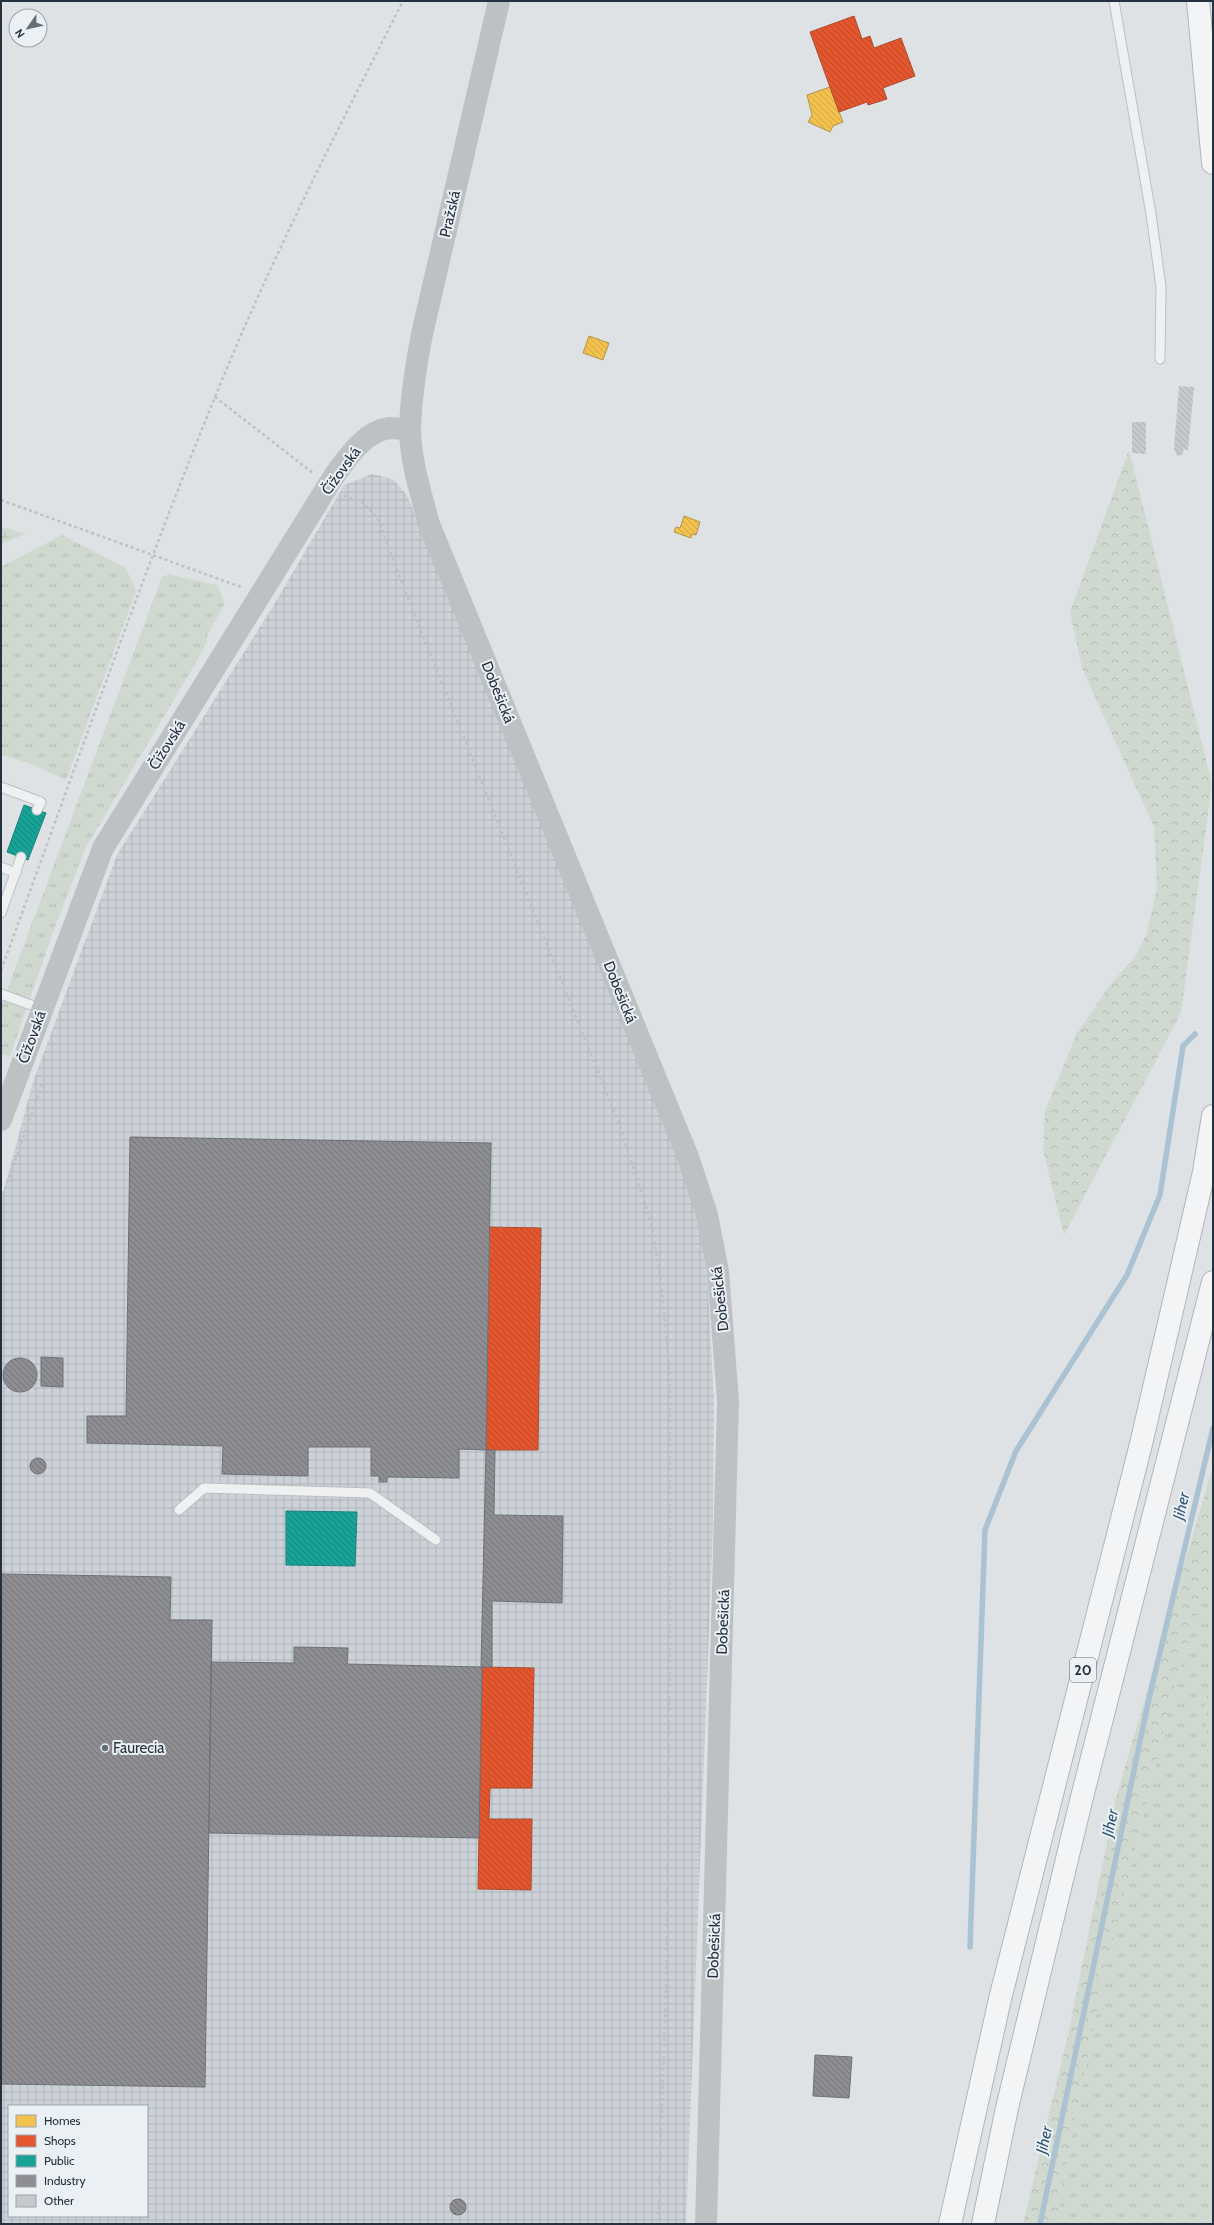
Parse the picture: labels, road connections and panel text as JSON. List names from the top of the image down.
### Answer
{
  "streets": {
    "highway": ["20"],
    "street": ["Pražská", "Čížovská", "Dobešická"]
  },
  "crossings": [
    ["Pražská", "Čížovská"],
    ["Pražská", "Dobešická"],
    ["Čížovská", "Dobešická"]
  ],
  "water": ["Jiher"],
  "places": ["Faurecia"],
  "legend": [
    "Homes",
    "Shops",
    "Public",
    "Industry",
    "Other"
  ],
  "north": "bottom left"
}
